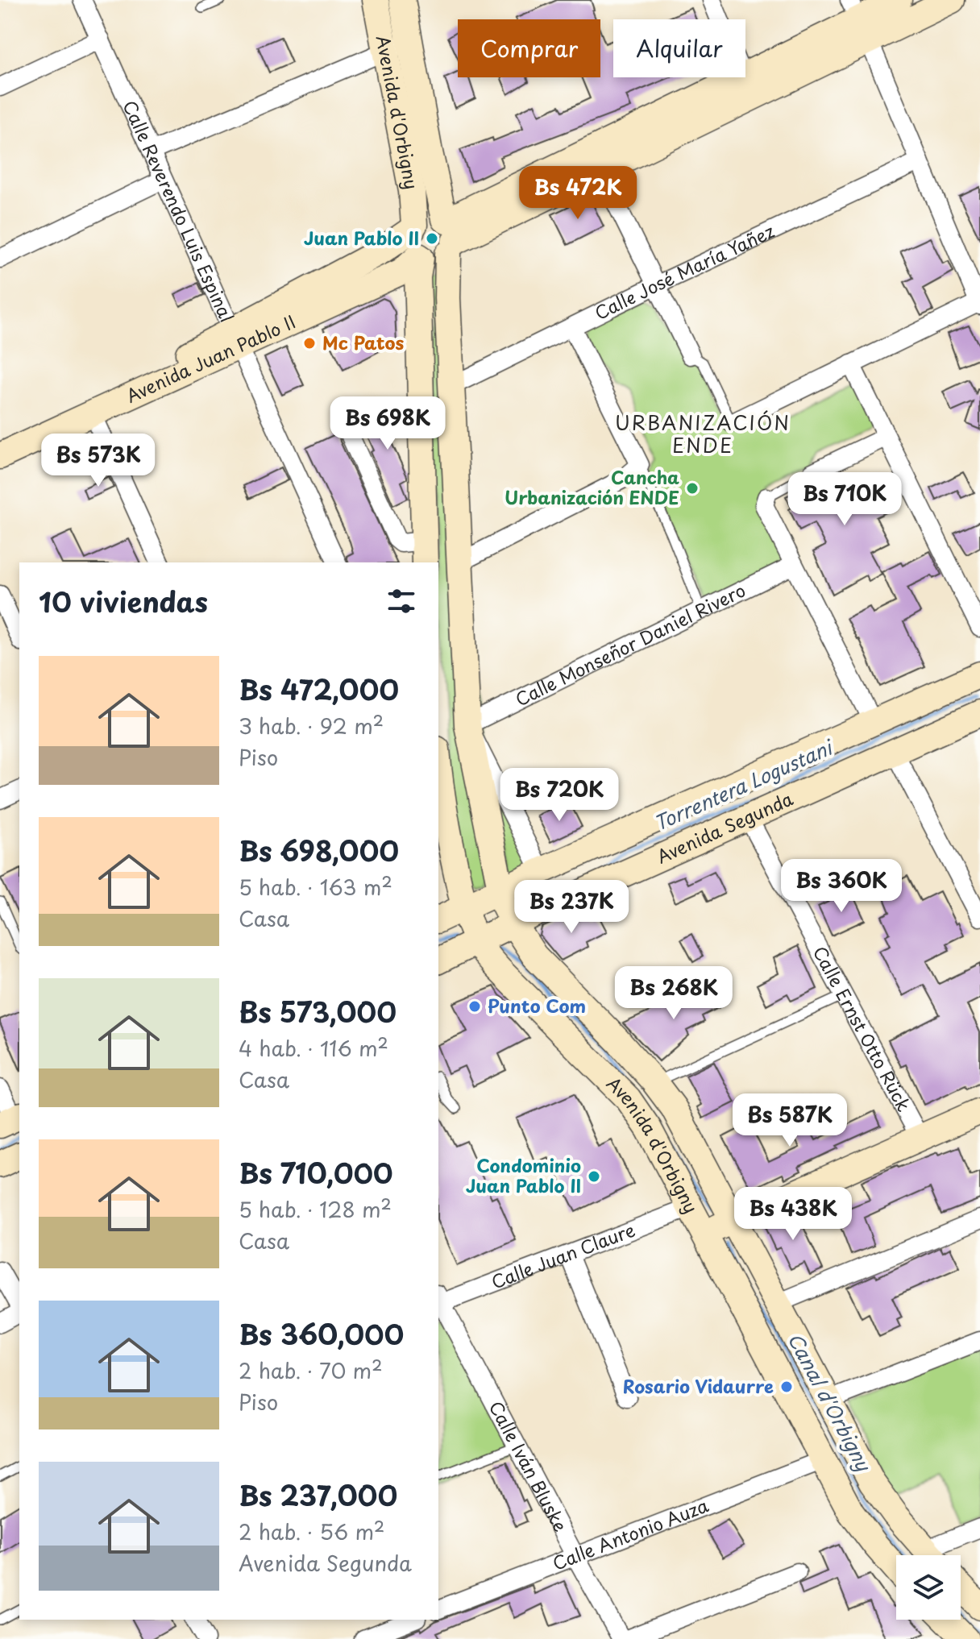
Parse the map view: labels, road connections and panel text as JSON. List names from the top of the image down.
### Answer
{
  "streets": {
    "main road": ["Avenida d'Orbigny", "Avenida Juan Pablo II", "Avenida Segunda"],
    "street": [
      "Calle Reverendo Luis Espinal",
      "Calle José María Yañez",
      "Calle Monseñor Daniel Rivero",
      "Calle Ernst Otto Rück",
      "Calle Juan Claure",
      "Calle Iván Bluske",
      "Calle Antonio Auza"
    ]
  },
  "crossings": [
    ["Avenida d'Orbigny", "Calle José María Yañez"],
    ["Avenida d'Orbigny", "Avenida Juan Pablo II"],
    ["Avenida d'Orbigny", "Calle Monseñor Daniel Rivero"],
    ["Avenida d'Orbigny", "Avenida Segunda"],
    ["Avenida d'Orbigny", "Calle Juan Claure"],
    ["Avenida d'Orbigny", "Calle Antonio Auza"],
    ["Calle Reverendo Luis Espinal", "Avenida Juan Pablo II"],
    ["Avenida Segunda", "Calle Ernst Otto Rück"],
    ["Calle Juan Claure", "Calle Iván Bluske"],
    ["Calle Iván Bluske", "Calle Antonio Auza"]
  ],
  "districts": ["URBANIZACIÓN ENDE"],
  "water": ["Torrentera Logustani", "Canal d'Orbigny"],
  "places": [
    "Juan Pablo II",
    "Mc Patos",
    "Cancha Urbanización ENDE",
    "Punto Com",
    "Condominio Juan Pablo II",
    "Rosario Vidaurre"
  ],
  "page": {
    "chip": ["Comprar", "Alquilar"],
    "price": [
      "Bs 472K",
      "Bs 698K",
      "Bs 573K",
      "Bs 710K",
      "Bs 720K",
      "Bs 360K",
      "Bs 237K",
      "Bs 268K",
      "Bs 587K",
      "Bs 438K"
    ],
    "heading": "10 viviendas",
    "list": [
      {
        "name": "Bs 472,000",
        "note": "3 hab. · 92 m² · Piso"
      },
      {
        "name": "Bs 698,000",
        "note": "5 hab. · 163 m² · Casa"
      },
      {
        "name": "Bs 573,000",
        "note": "4 hab. · 116 m² · Casa"
      },
      {
        "name": "Bs 710,000",
        "note": "5 hab. · 128 m² · Casa"
      },
      {
        "name": "Bs 360,000",
        "note": "2 hab. · 70 m² · Piso"
      },
      {
        "name": "Bs 237,000",
        "note": "2 hab. · 56 m² · Avenida Segunda"
      }
    ]
  }
}
